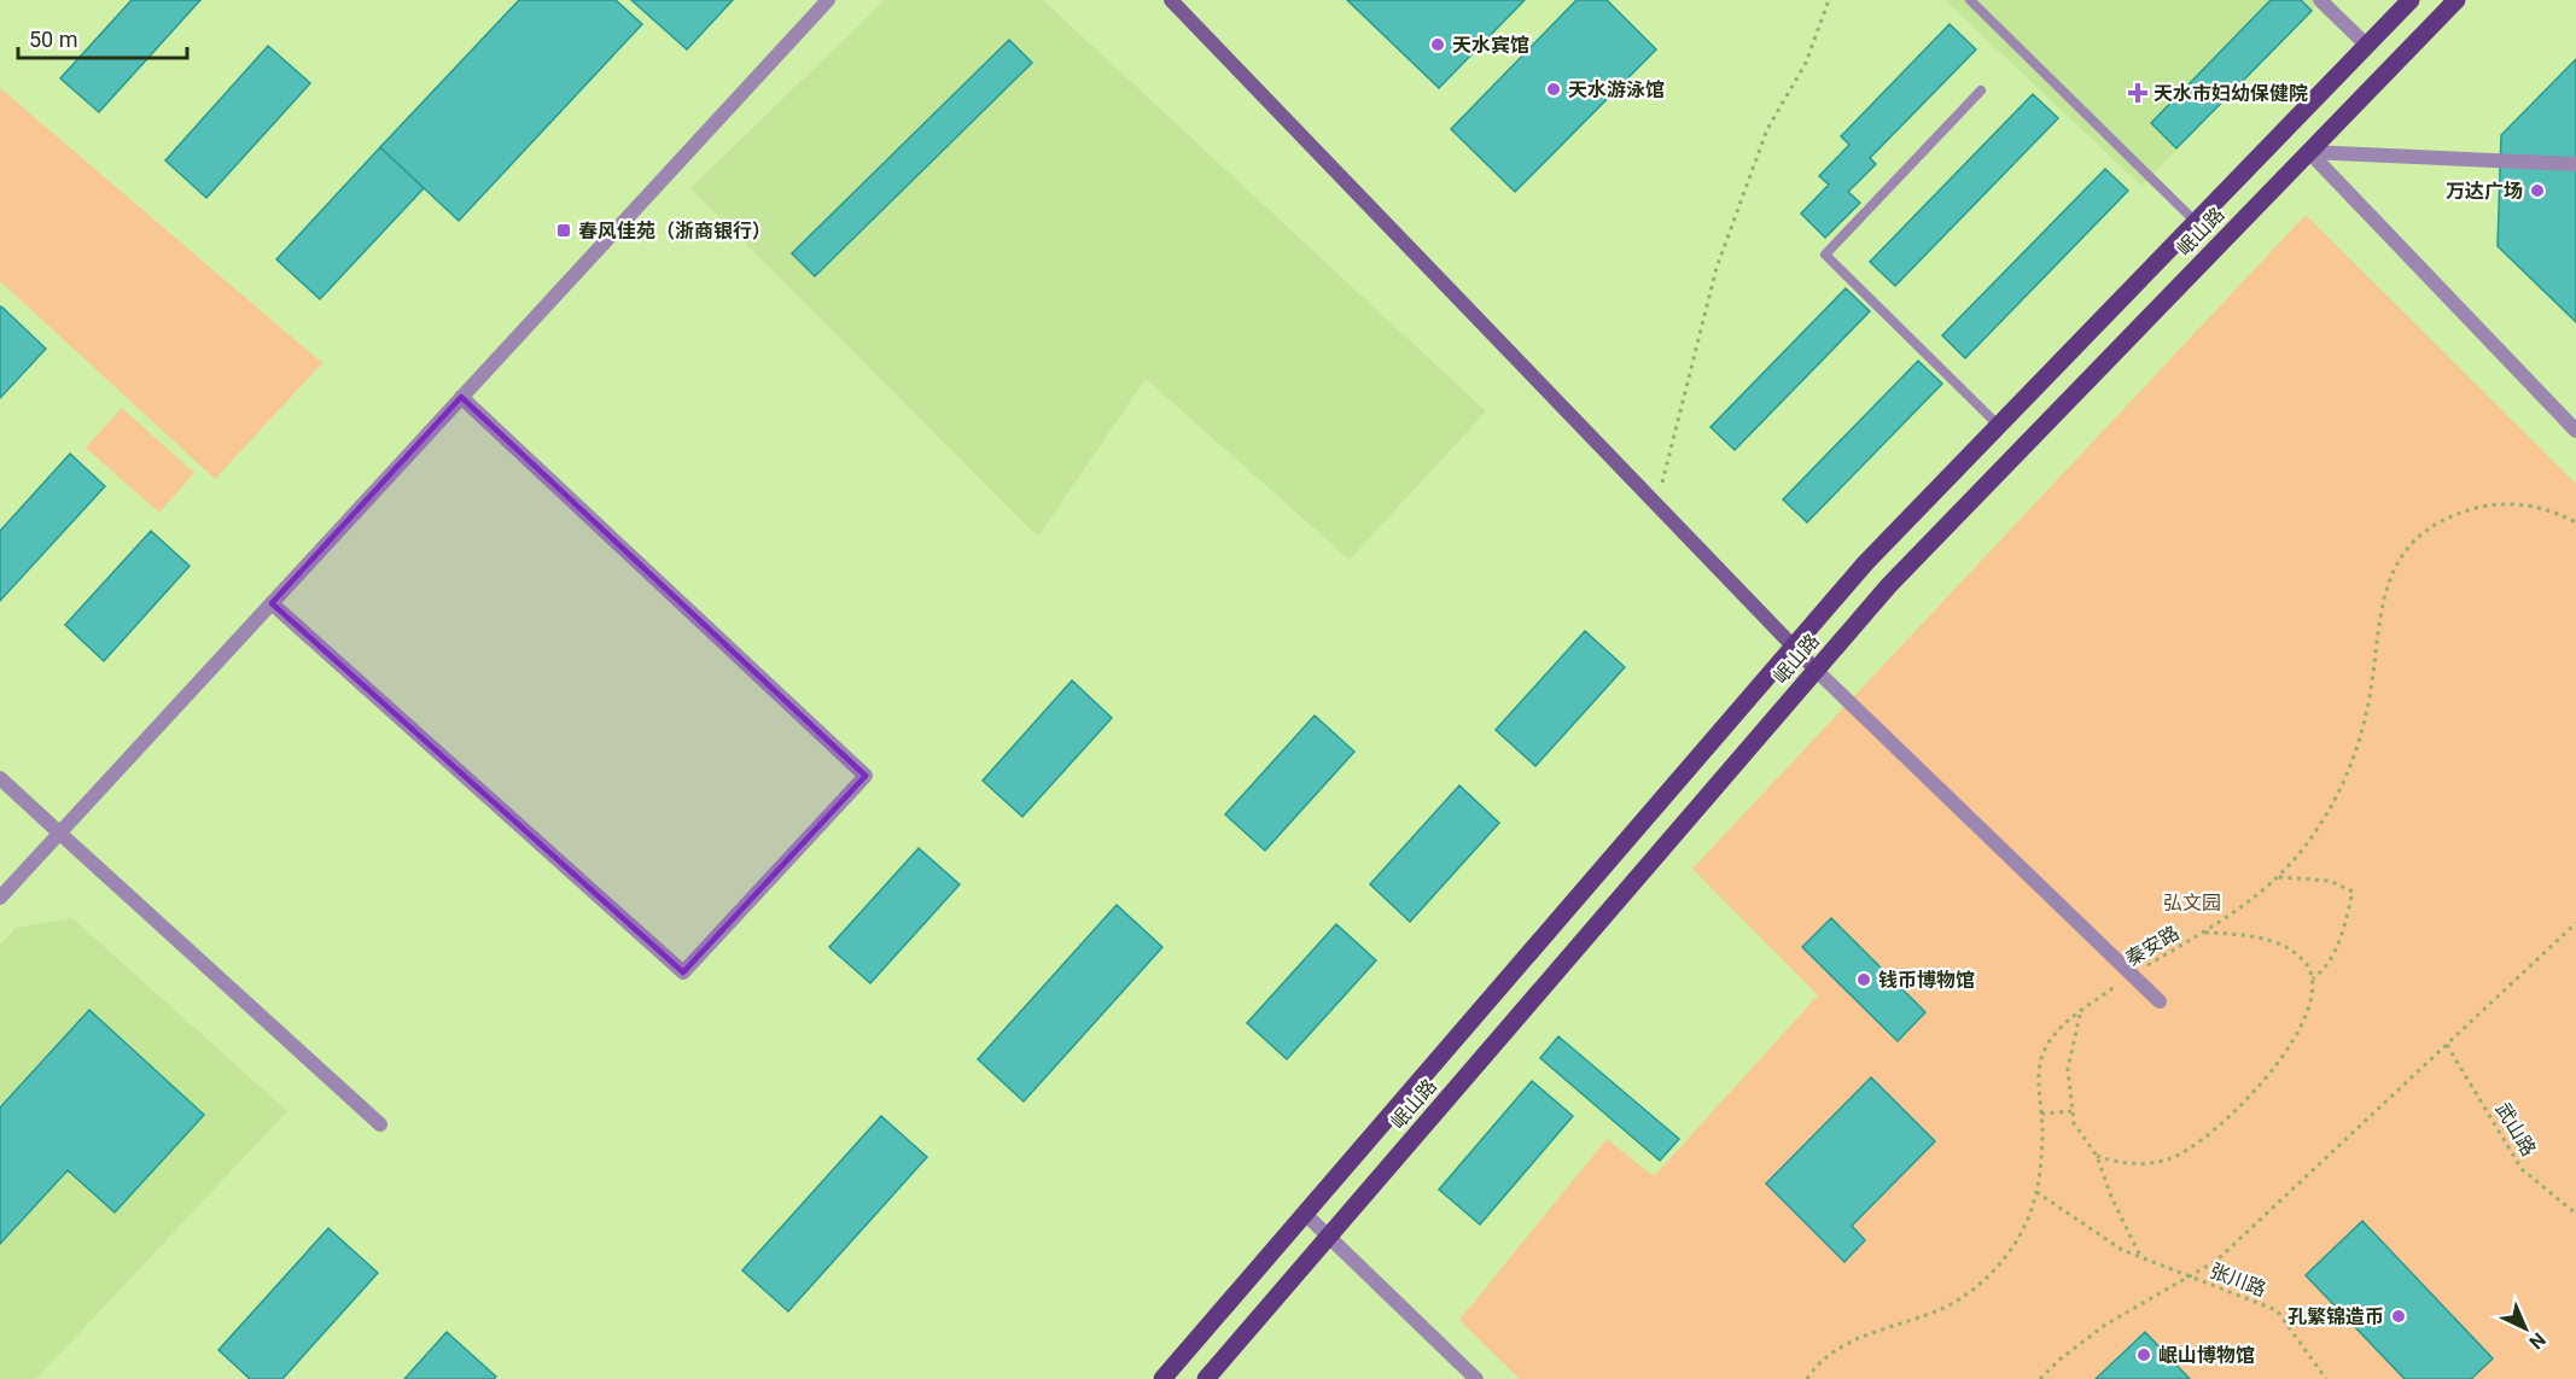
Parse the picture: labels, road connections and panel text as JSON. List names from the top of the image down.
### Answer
{
  "streets": {
    "main road": ["岷山路"],
    "path": ["秦安路", "武山路", "张川路"]
  },
  "crossings": [
    ["秦安路", "张川路"]
  ],
  "parks": ["弘文园"],
  "places": {
    "other": [
      "天水宾馆",
      "天水游泳馆",
      "万达广场",
      "钱币博物馆",
      "孔繁锦造币",
      "岷山博物馆"
    ],
    "health": ["天水市妇幼保健院"],
    "transit": ["春风佳苑（浙商银行）"]
  },
  "scale_bar": "50 m",
  "north": "bottom right"
}
